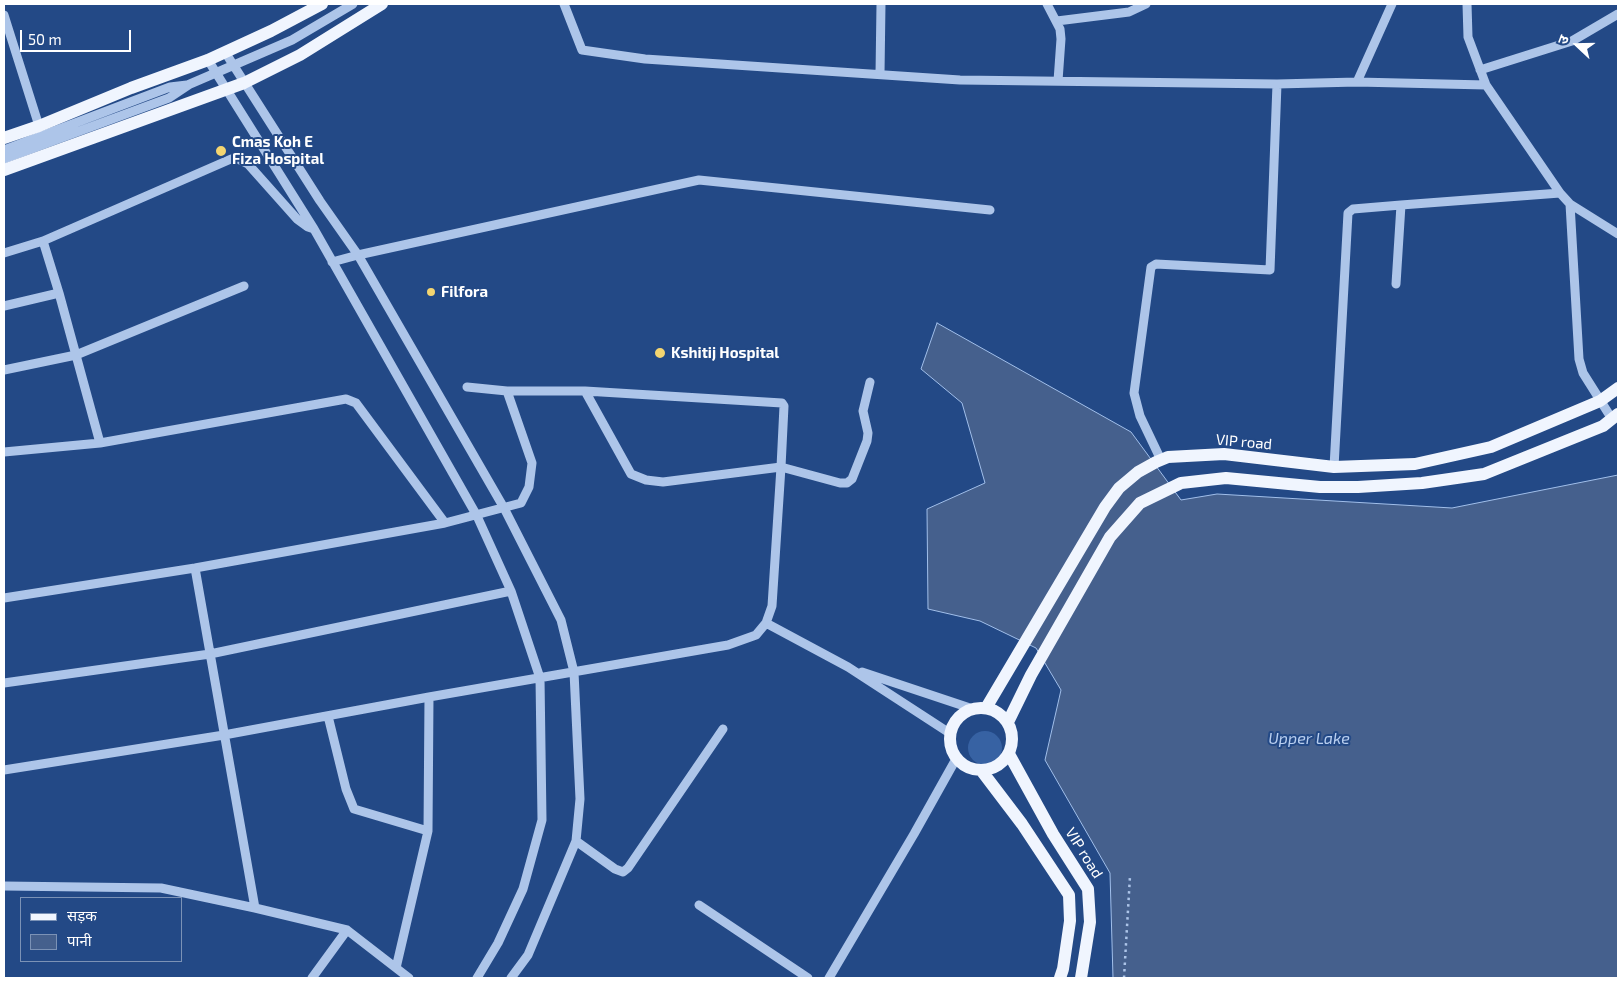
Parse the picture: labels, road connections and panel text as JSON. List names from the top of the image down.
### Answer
{
  "streets": {
    "main road": ["VIP road"]
  },
  "water": ["Upper Lake"],
  "places": ["Cmas Koh E Fiza Hospital", "Filfora", "Kshitij Hospital"],
  "legend": ["सड़क", "पानी"],
  "scale_bar": "50 m",
  "north": "left"
}
